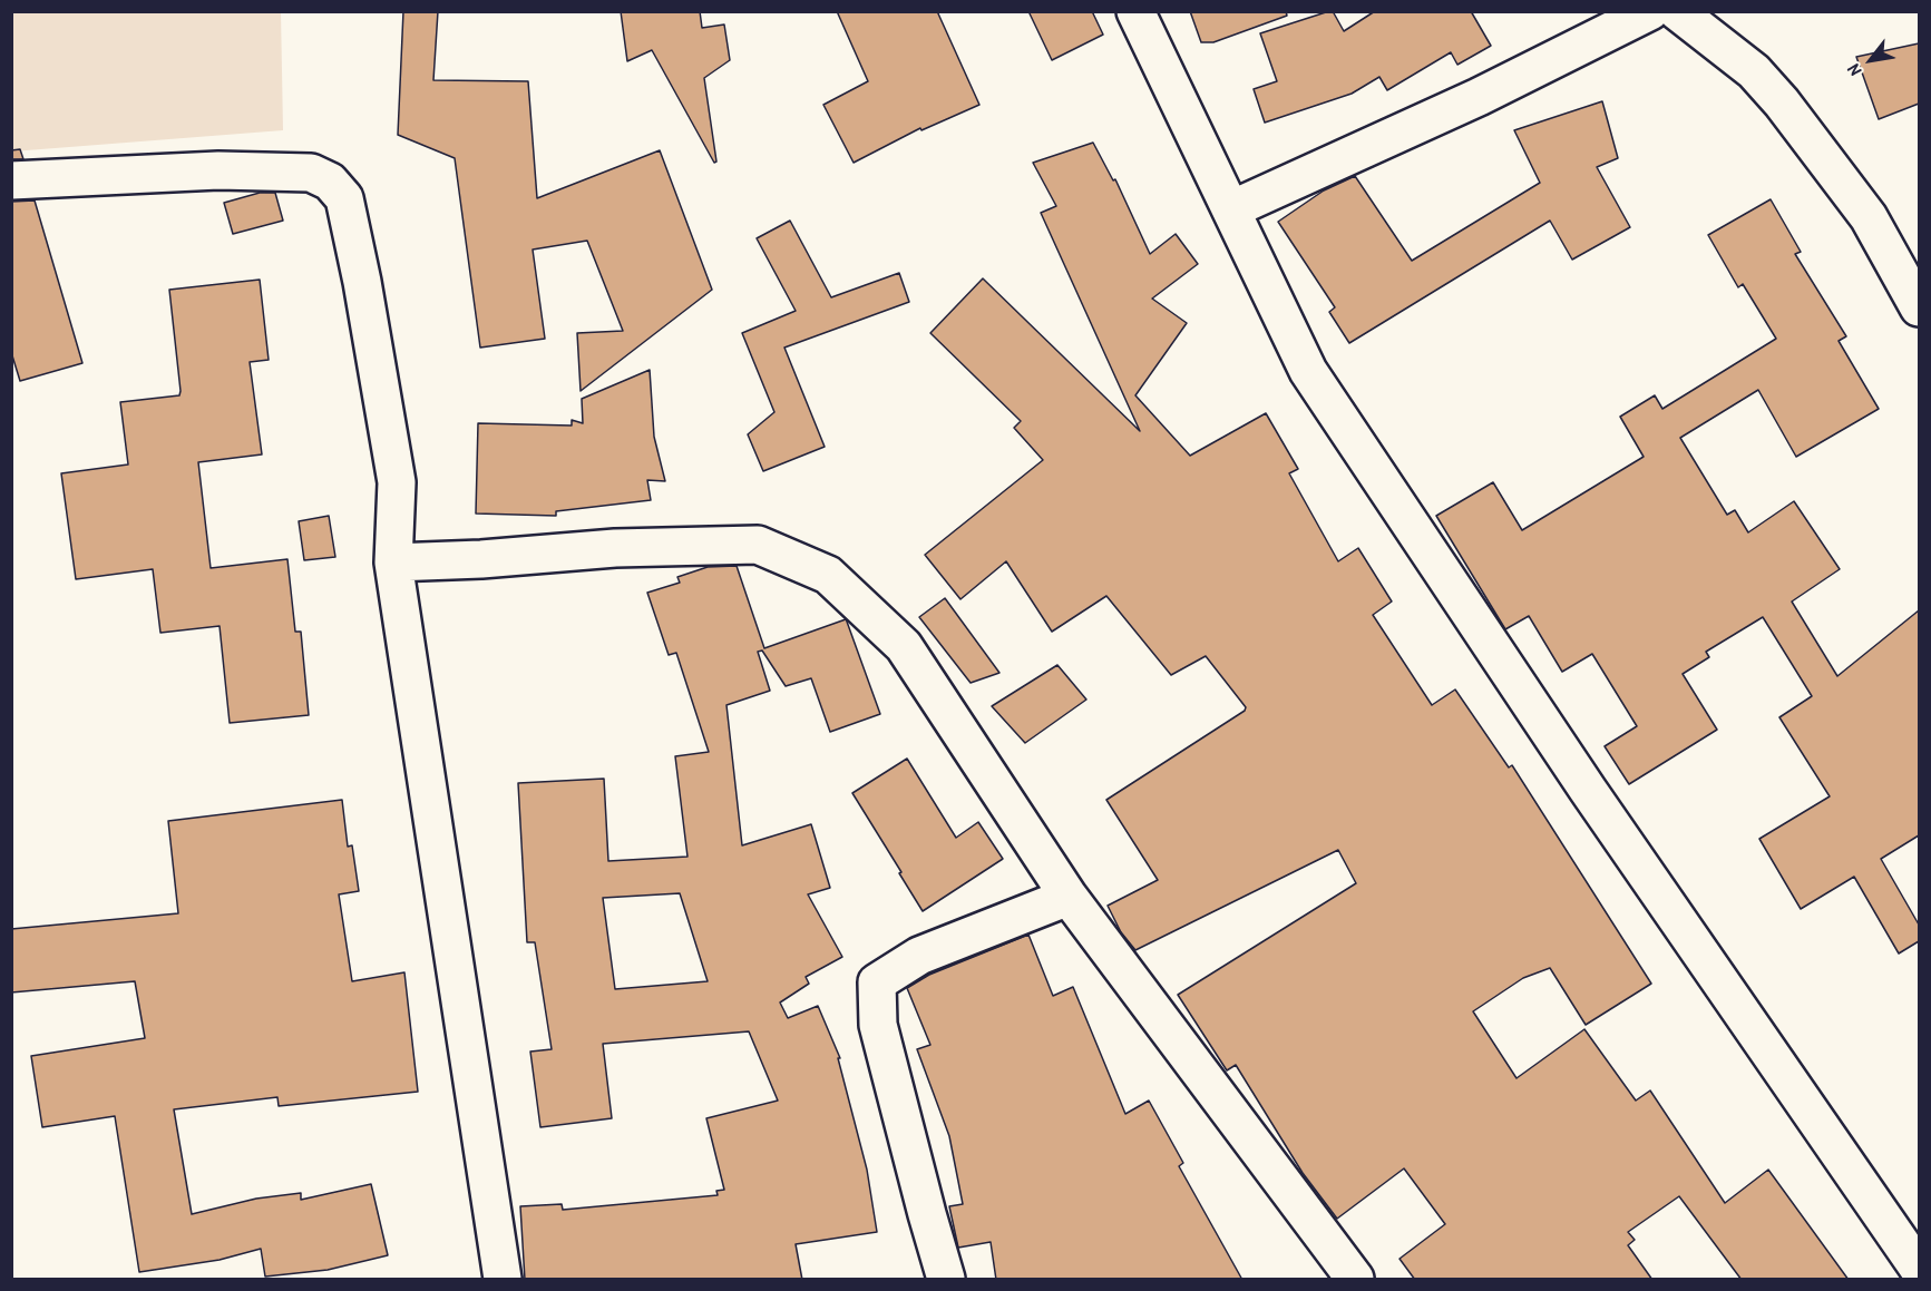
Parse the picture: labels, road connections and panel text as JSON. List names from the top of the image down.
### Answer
{
  "north": "bottom left"
}
